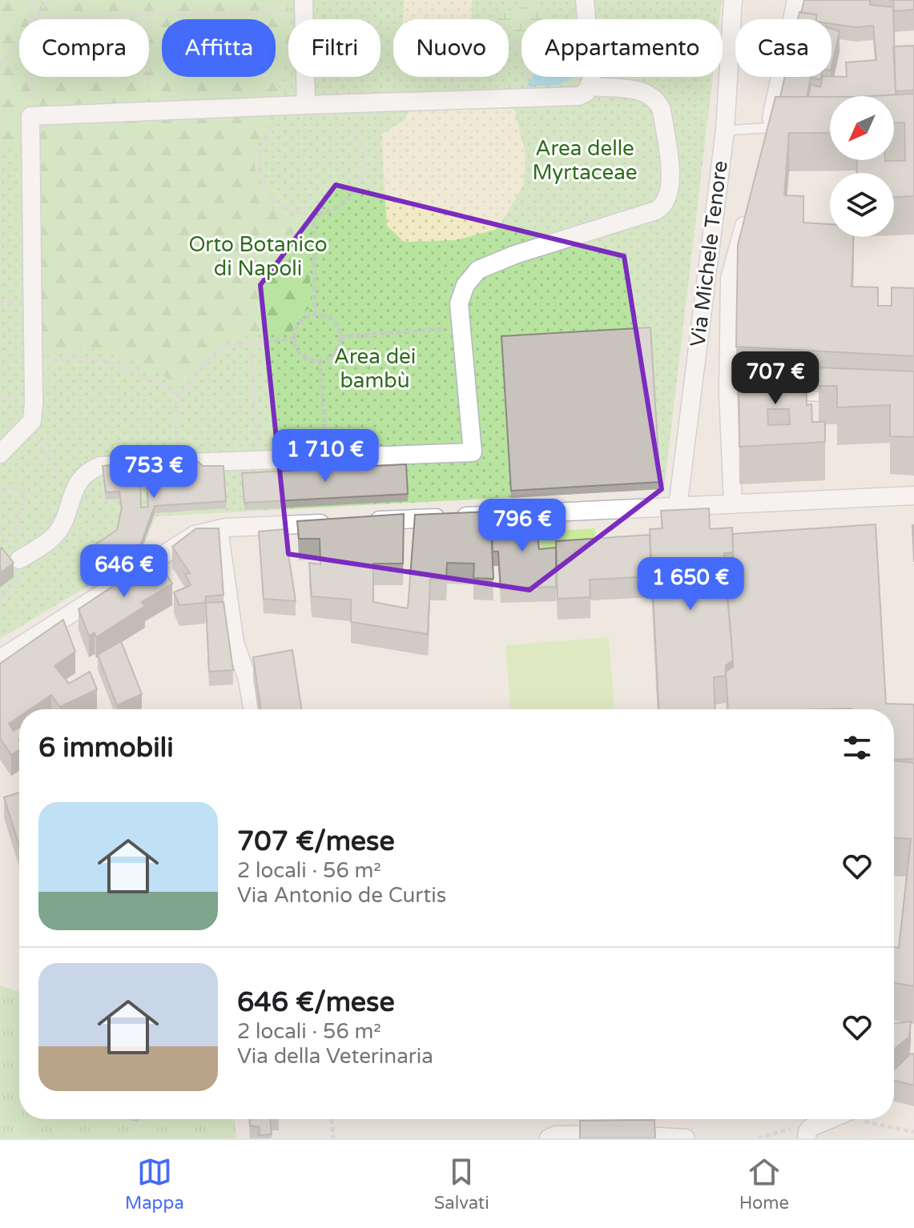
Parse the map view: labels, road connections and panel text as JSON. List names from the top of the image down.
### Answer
{
  "streets": {
    "street": ["Via Michele Tenore"]
  },
  "parks": ["Area delle Myrtaceae", "Orto Botanico di Napoli", "Area dei bambù"],
  "north": "bottom left",
  "page": {
    "chip": [
      "Compra",
      "Affitta",
      "Filtri",
      "Nuovo",
      "Appartamento",
      "Casa"
    ],
    "price": [
      "707 €",
      "1 710 €",
      "753 €",
      "796 €",
      "646 €",
      "1 650 €"
    ],
    "heading": "6 immobili",
    "list": [
      {
        "name": "707 €/mese",
        "note": "2 locali · 56 m² · Via Antonio de Curtis"
      },
      {
        "name": "646 €/mese",
        "note": "2 locali · 56 m² · Via della Veterinaria"
      }
    ],
    "tabs": ["Mappa", "Salvati", "Home"]
  }
}
